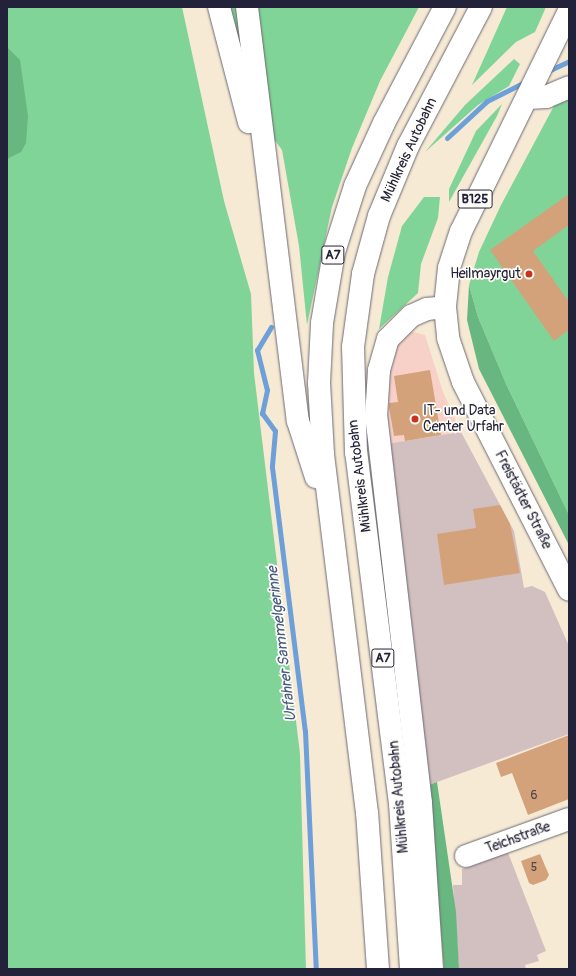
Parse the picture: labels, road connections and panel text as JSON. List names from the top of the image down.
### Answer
{
  "streets": {
    "main road": [
      "Mühlkreis Autobahn",
      "B125",
      "A7",
      "Freistädter Straße",
      "Teichstraße"
    ]
  },
  "crossings": [
    ["B125", "Freistädter Straße"]
  ],
  "water": ["Urfahrer Sammelgerinne"],
  "places": ["Heilmayrgut", "IT- und Data Center Urfahr"],
  "house_numbers": ["6", "5"]
}
